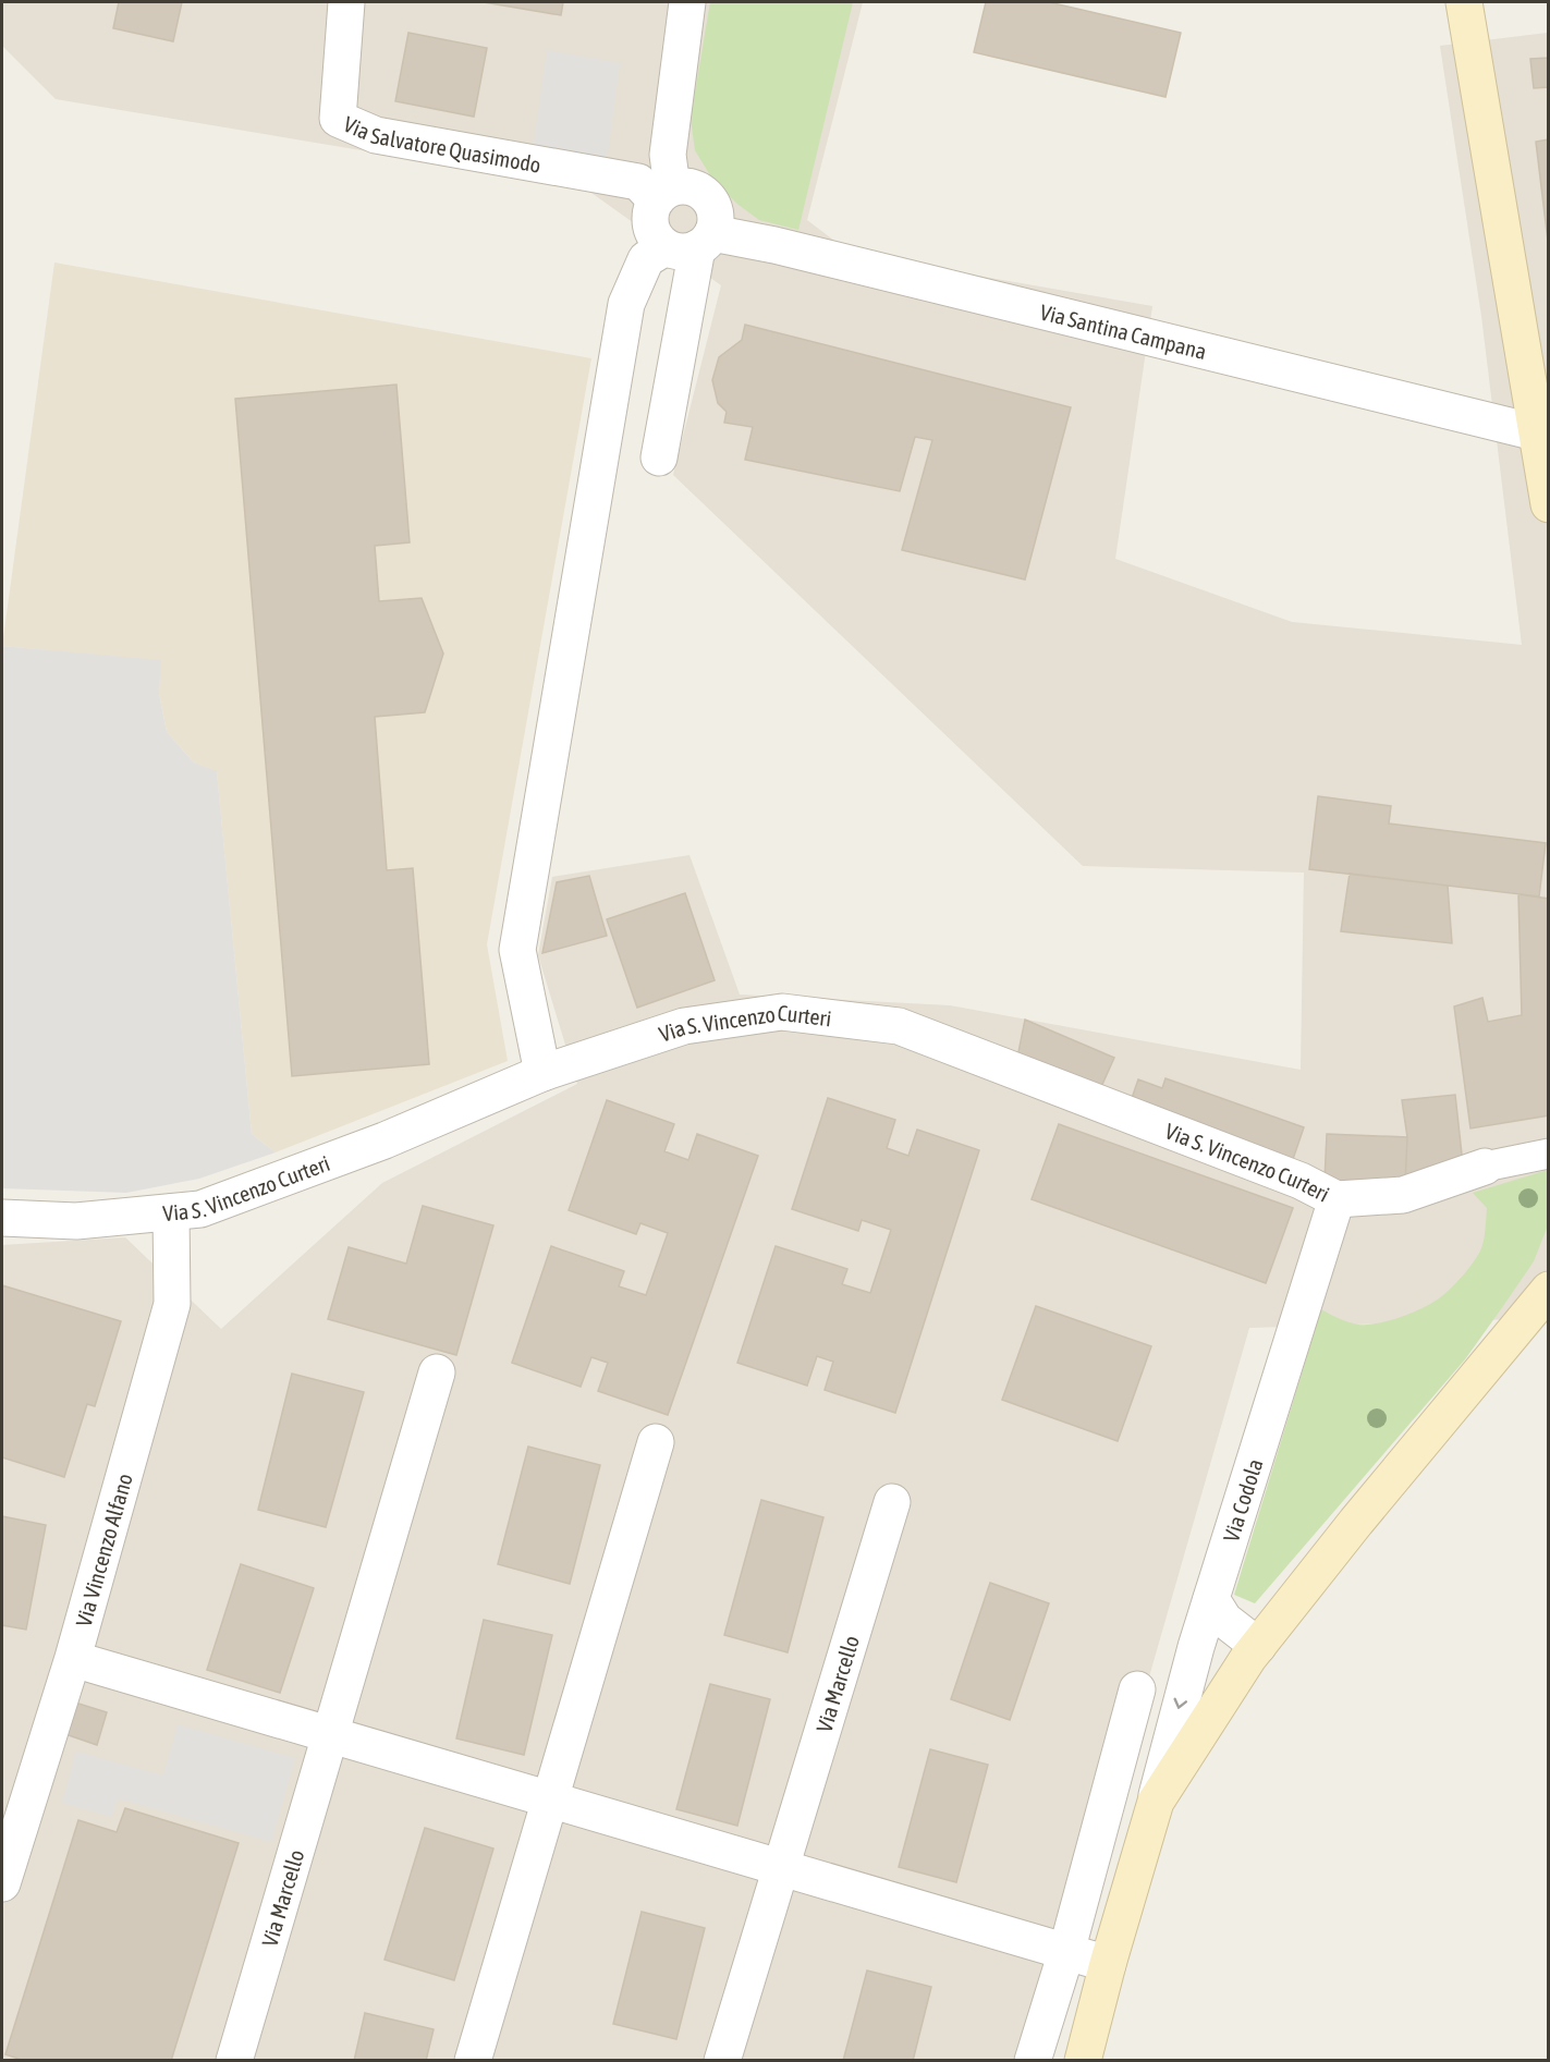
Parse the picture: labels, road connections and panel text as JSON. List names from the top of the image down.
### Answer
{
  "streets": {
    "street": [
      "Via Salvatore Quasimodo",
      "Via Santina Campana",
      "Via S. Vincenzo Curteri",
      "Via Codola",
      "Via Vincenzo Alfano",
      "Via Marcello"
    ]
  },
  "crossings": [
    ["Via Salvatore Quasimodo", "Via Santina Campana"],
    ["Via S. Vincenzo Curteri", "Via Codola"],
    ["Via S. Vincenzo Curteri", "Via Vincenzo Alfano"]
  ]
}
